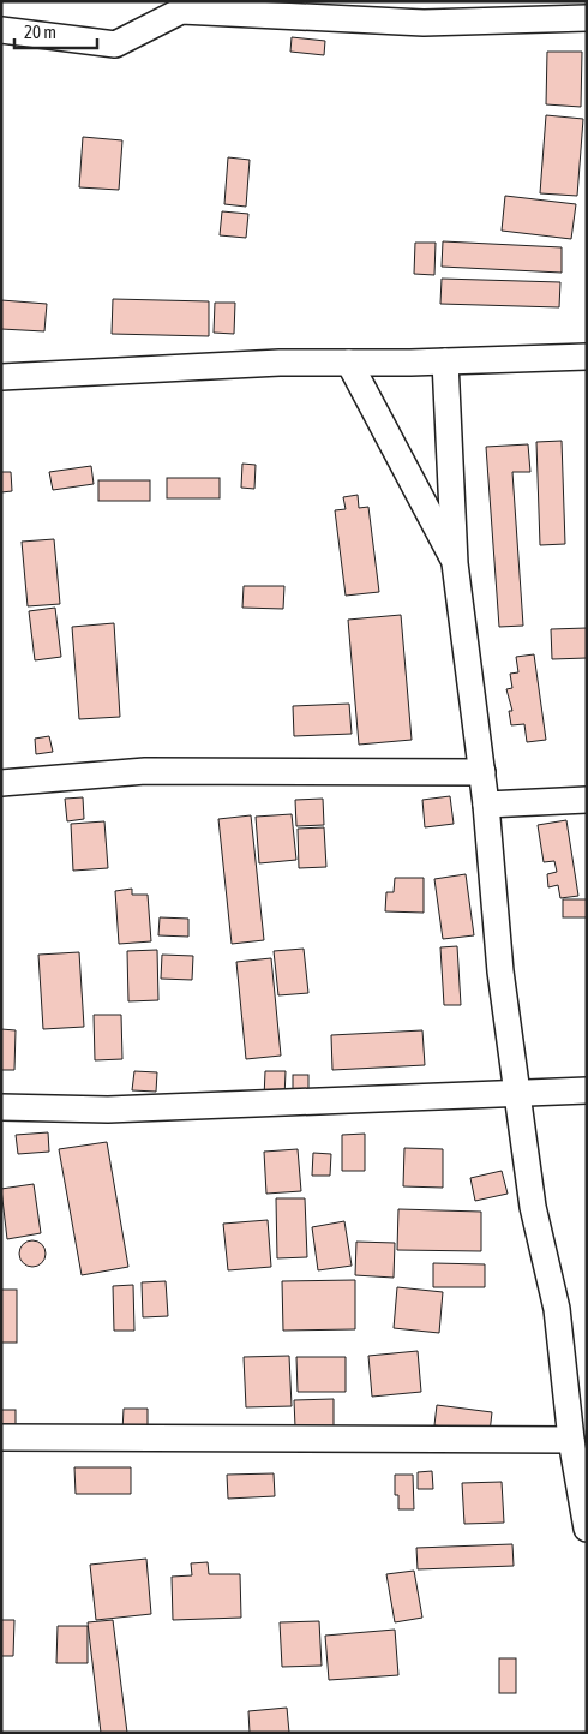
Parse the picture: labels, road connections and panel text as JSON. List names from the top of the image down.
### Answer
{
  "scale_bar": "20 m"
}
